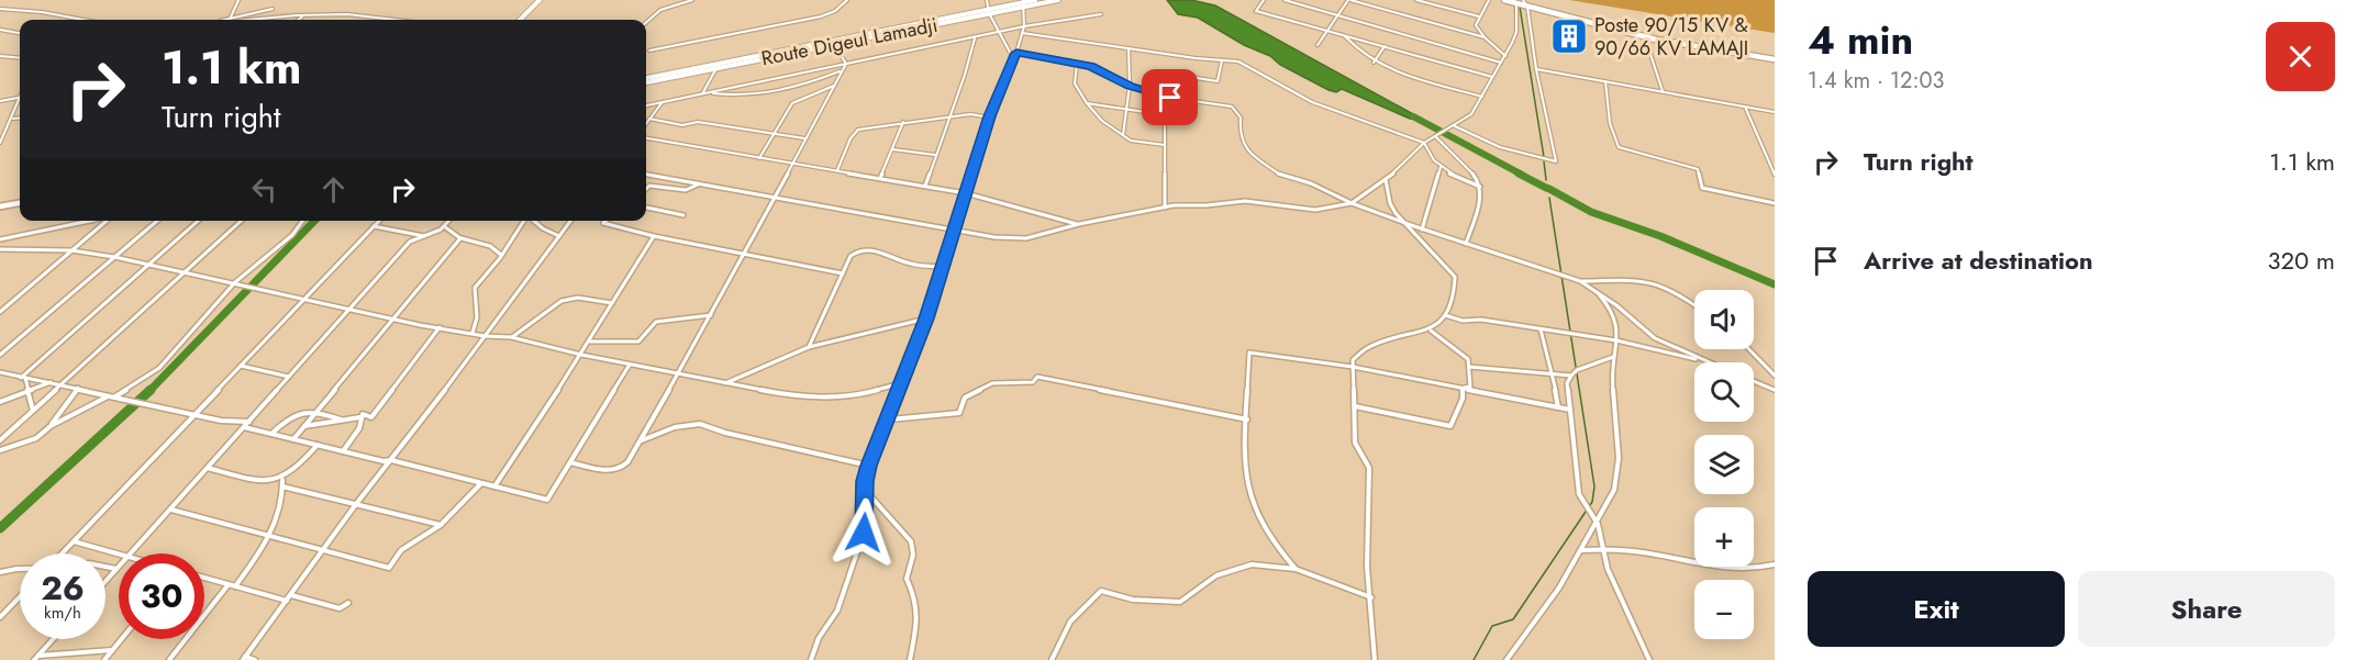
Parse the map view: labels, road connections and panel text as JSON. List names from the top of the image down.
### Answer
{
  "streets": {
    "main road": ["Route Digeul Lamadji"]
  },
  "places": {
    "building": ["Poste 90/15 KV & 90/66 KV LAMAJI"]
  },
  "page": {
    "heading": ["4 min", "1.4 km · 12:03"],
    "turn": ["1.1 km", "Turn right"],
    "list": [
      {
        "name": "Turn right",
        "value": "1.1 km"
      },
      {
        "name": "Arrive at destination",
        "value": "320 m"
      }
    ],
    "map_buttons": ["+", "−"],
    "speed": "26 km/h",
    "limit": "30",
    "buttons": ["Exit", "Share"]
  }
}
